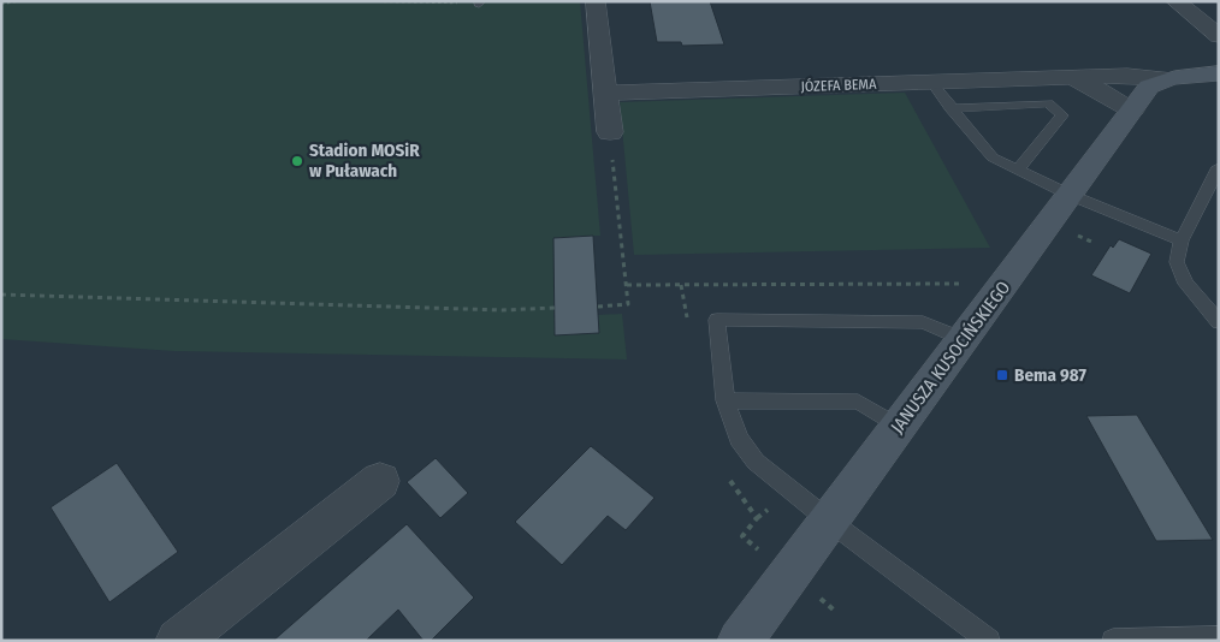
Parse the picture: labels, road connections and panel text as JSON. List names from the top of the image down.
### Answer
{
  "streets": {
    "street": ["JÓZEFA BEMA", "JANUSZA KUSOCIŃSKIEGO"]
  },
  "crossings": [
    ["JÓZEFA BEMA", "JANUSZA KUSOCIŃSKIEGO"]
  ],
  "places": {
    "other": ["Stadion MOSiR w Puławach"],
    "transit": ["Bema 987"]
  }
}
